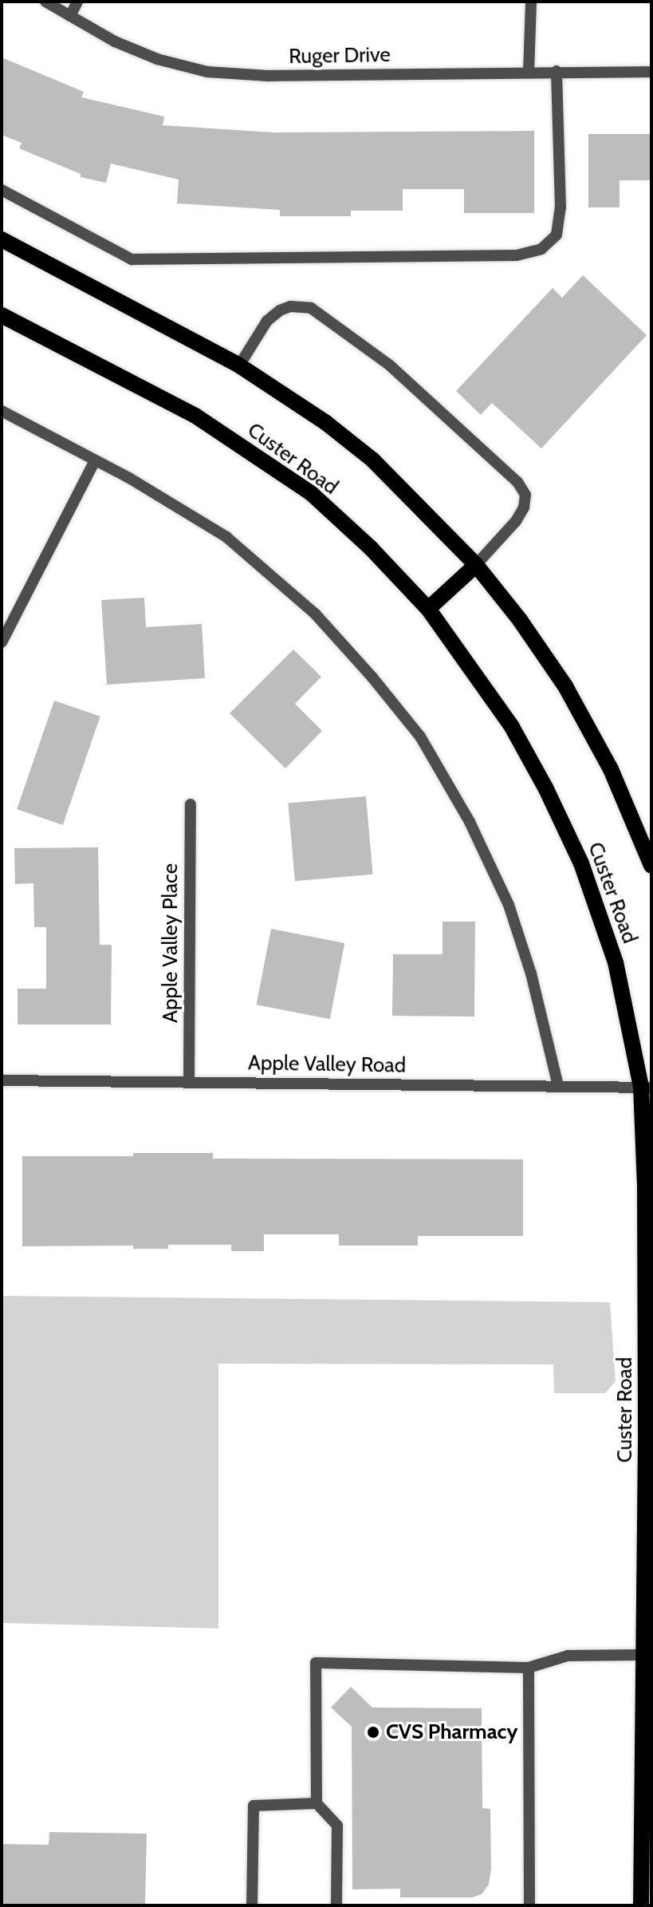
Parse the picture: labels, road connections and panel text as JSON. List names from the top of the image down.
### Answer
{
  "streets": {
    "main road": ["Custer Road"],
    "street": ["Ruger Drive", "Apple Valley Place", "Apple Valley Road"]
  },
  "crossings": [
    ["Custer Road", "Apple Valley Road"],
    ["Apple Valley Place", "Apple Valley Road"]
  ],
  "places": ["CVS Pharmacy"]
}
